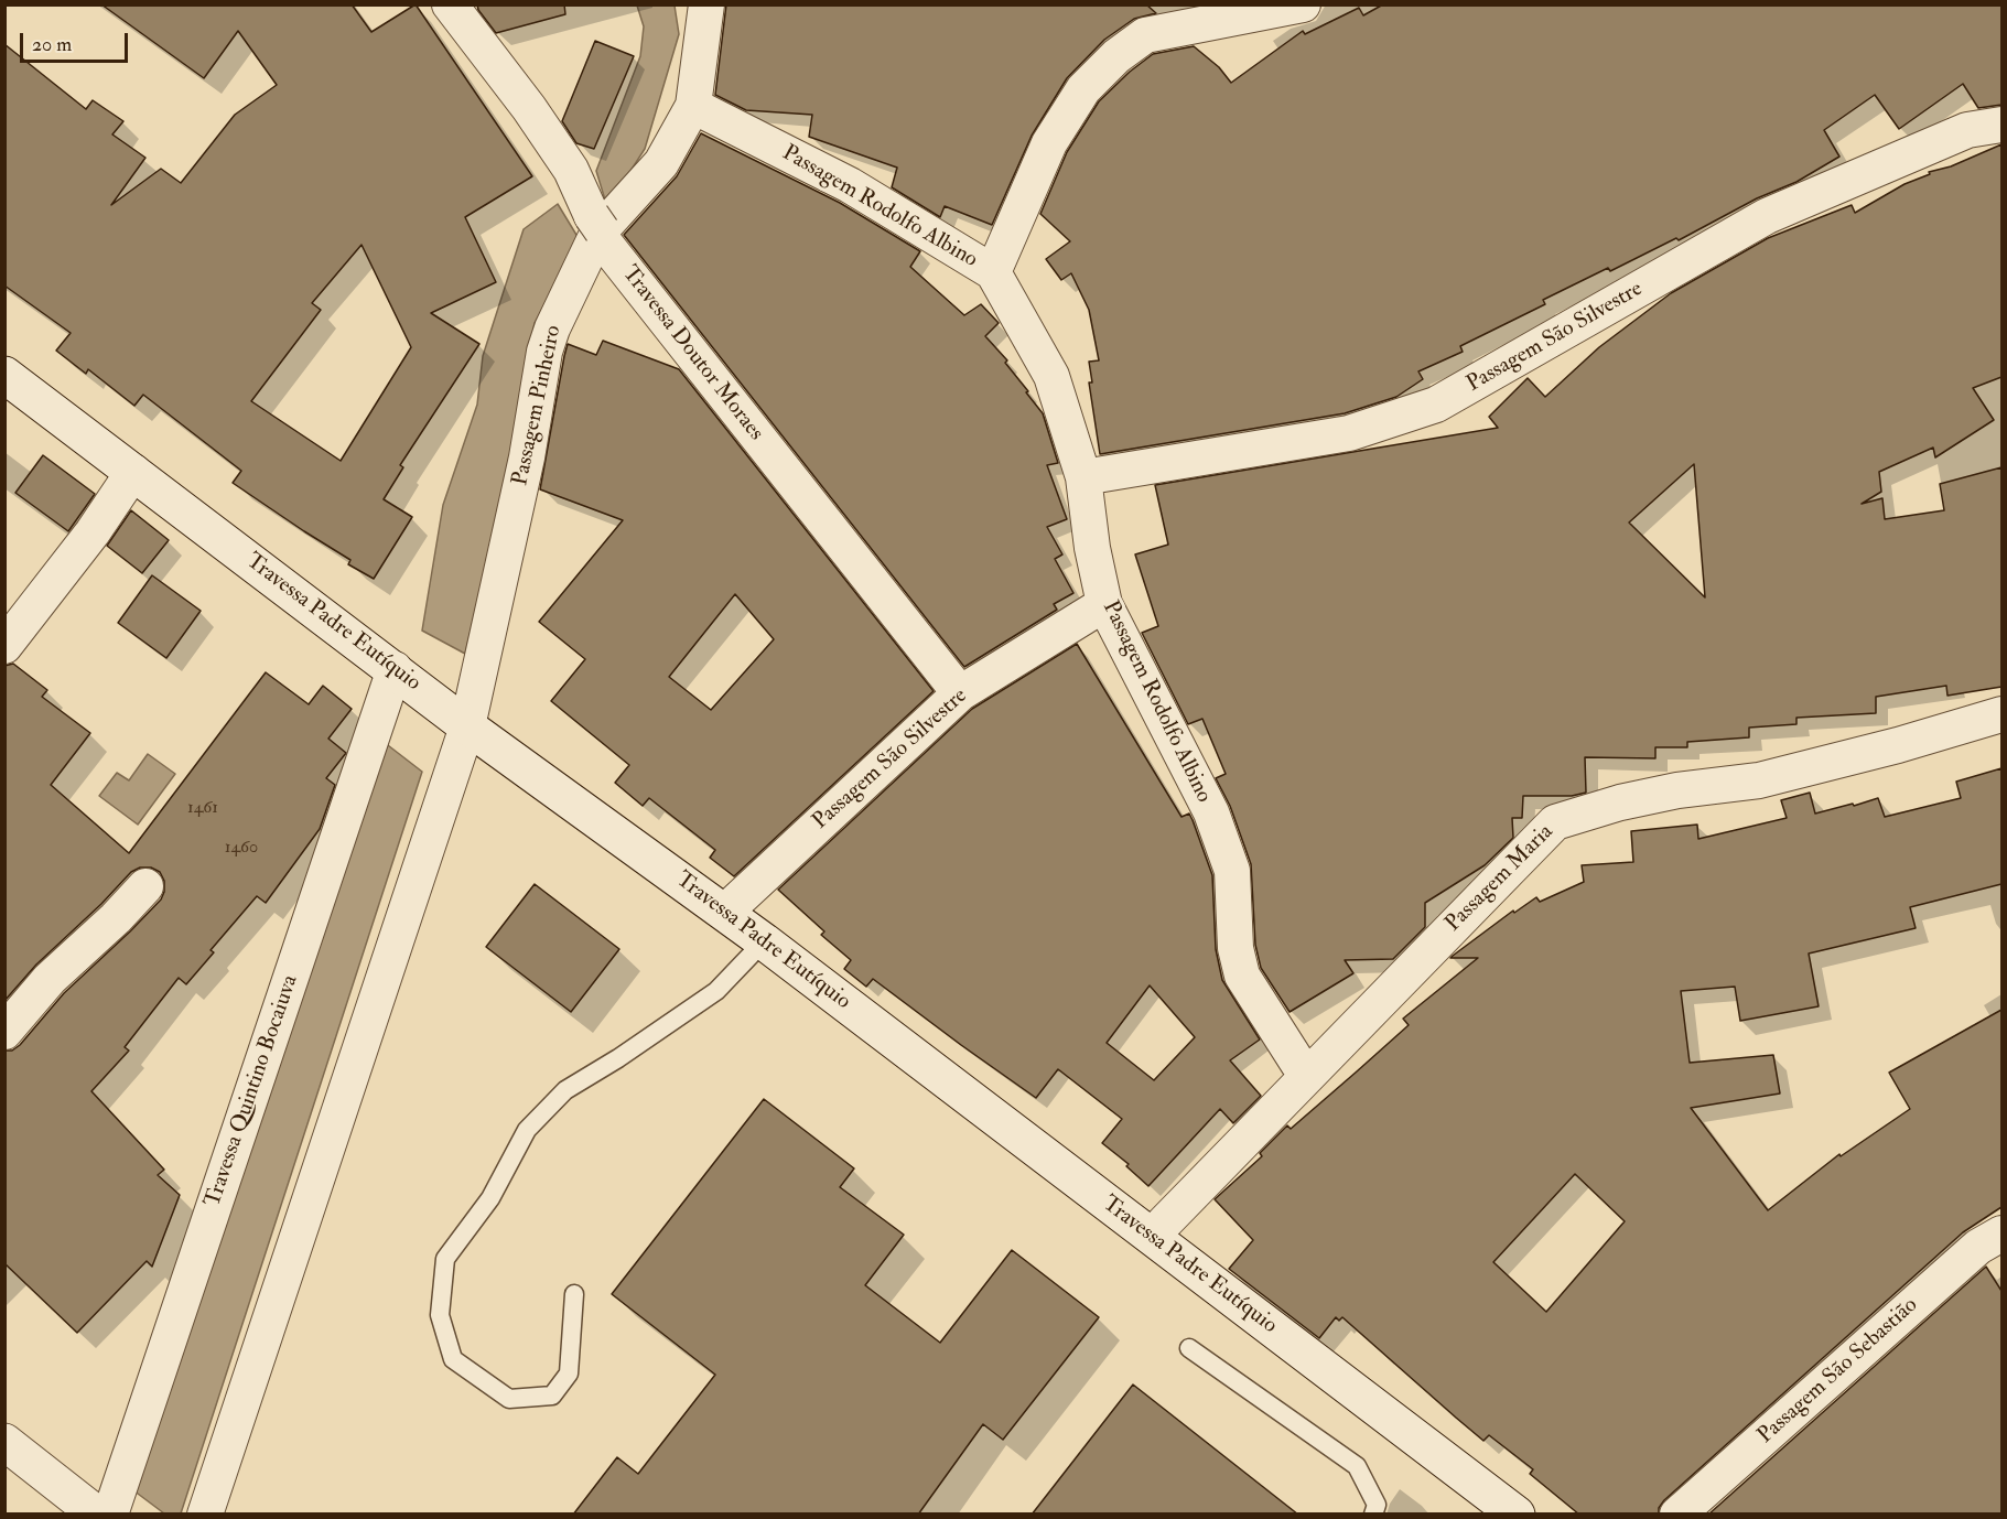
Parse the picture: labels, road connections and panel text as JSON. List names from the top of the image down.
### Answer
{
  "streets": {
    "main road": ["Travessa Padre Eutíquio"],
    "street": [
      "Passagem Rodolfo Albino",
      "Passagem São Silvestre",
      "Travessa Doutor Moraes",
      "Passagem Pinheiro",
      "Passagem Maria",
      "Travessa Quintino Bocaiuva",
      "Passagem São Sebastião"
    ]
  },
  "crossings": [
    ["Passagem Rodolfo Albino", "Passagem São Silvestre"],
    ["Passagem Rodolfo Albino", "Passagem Pinheiro"],
    ["Passagem Rodolfo Albino", "Passagem Maria"],
    ["Passagem São Silvestre", "Travessa Doutor Moraes"],
    ["Passagem São Silvestre", "Travessa Padre Eutíquio"],
    ["Travessa Doutor Moraes", "Passagem Pinheiro"],
    ["Passagem Pinheiro", "Travessa Padre Eutíquio"],
    ["Travessa Padre Eutíquio", "Passagem Maria"],
    ["Travessa Padre Eutíquio", "Travessa Quintino Bocaiuva"]
  ],
  "house_numbers": ["1461", "1460"],
  "scale_bar": "20 m"
}
